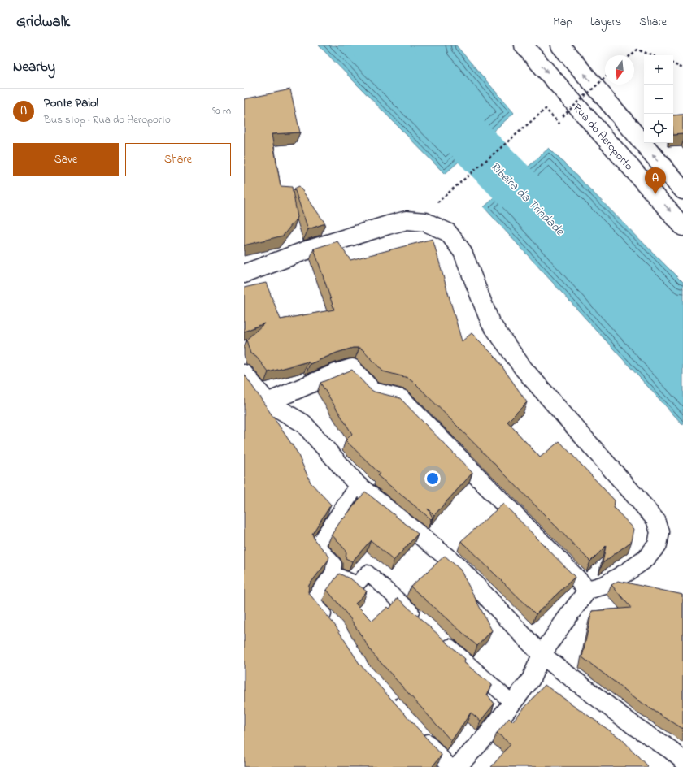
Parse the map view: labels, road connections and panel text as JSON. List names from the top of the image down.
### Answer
{
  "streets": {
    "street": ["Rua do Aeroporto"]
  },
  "water": ["Ribeira da Trindade"],
  "north": "bottom",
  "page": {
    "header": "Gridwalk",
    "nav": ["Map", "Layers", "Share"],
    "heading": "Nearby",
    "map_buttons": ["+", "−"],
    "list": [
      {
        "mark": "A",
        "name": "Ponte Paiol",
        "note": "Bus stop · Rua do Aeroporto",
        "value": "90 m"
      }
    ],
    "buttons": ["Save", "Share"],
    "pins": "A"
  }
}
